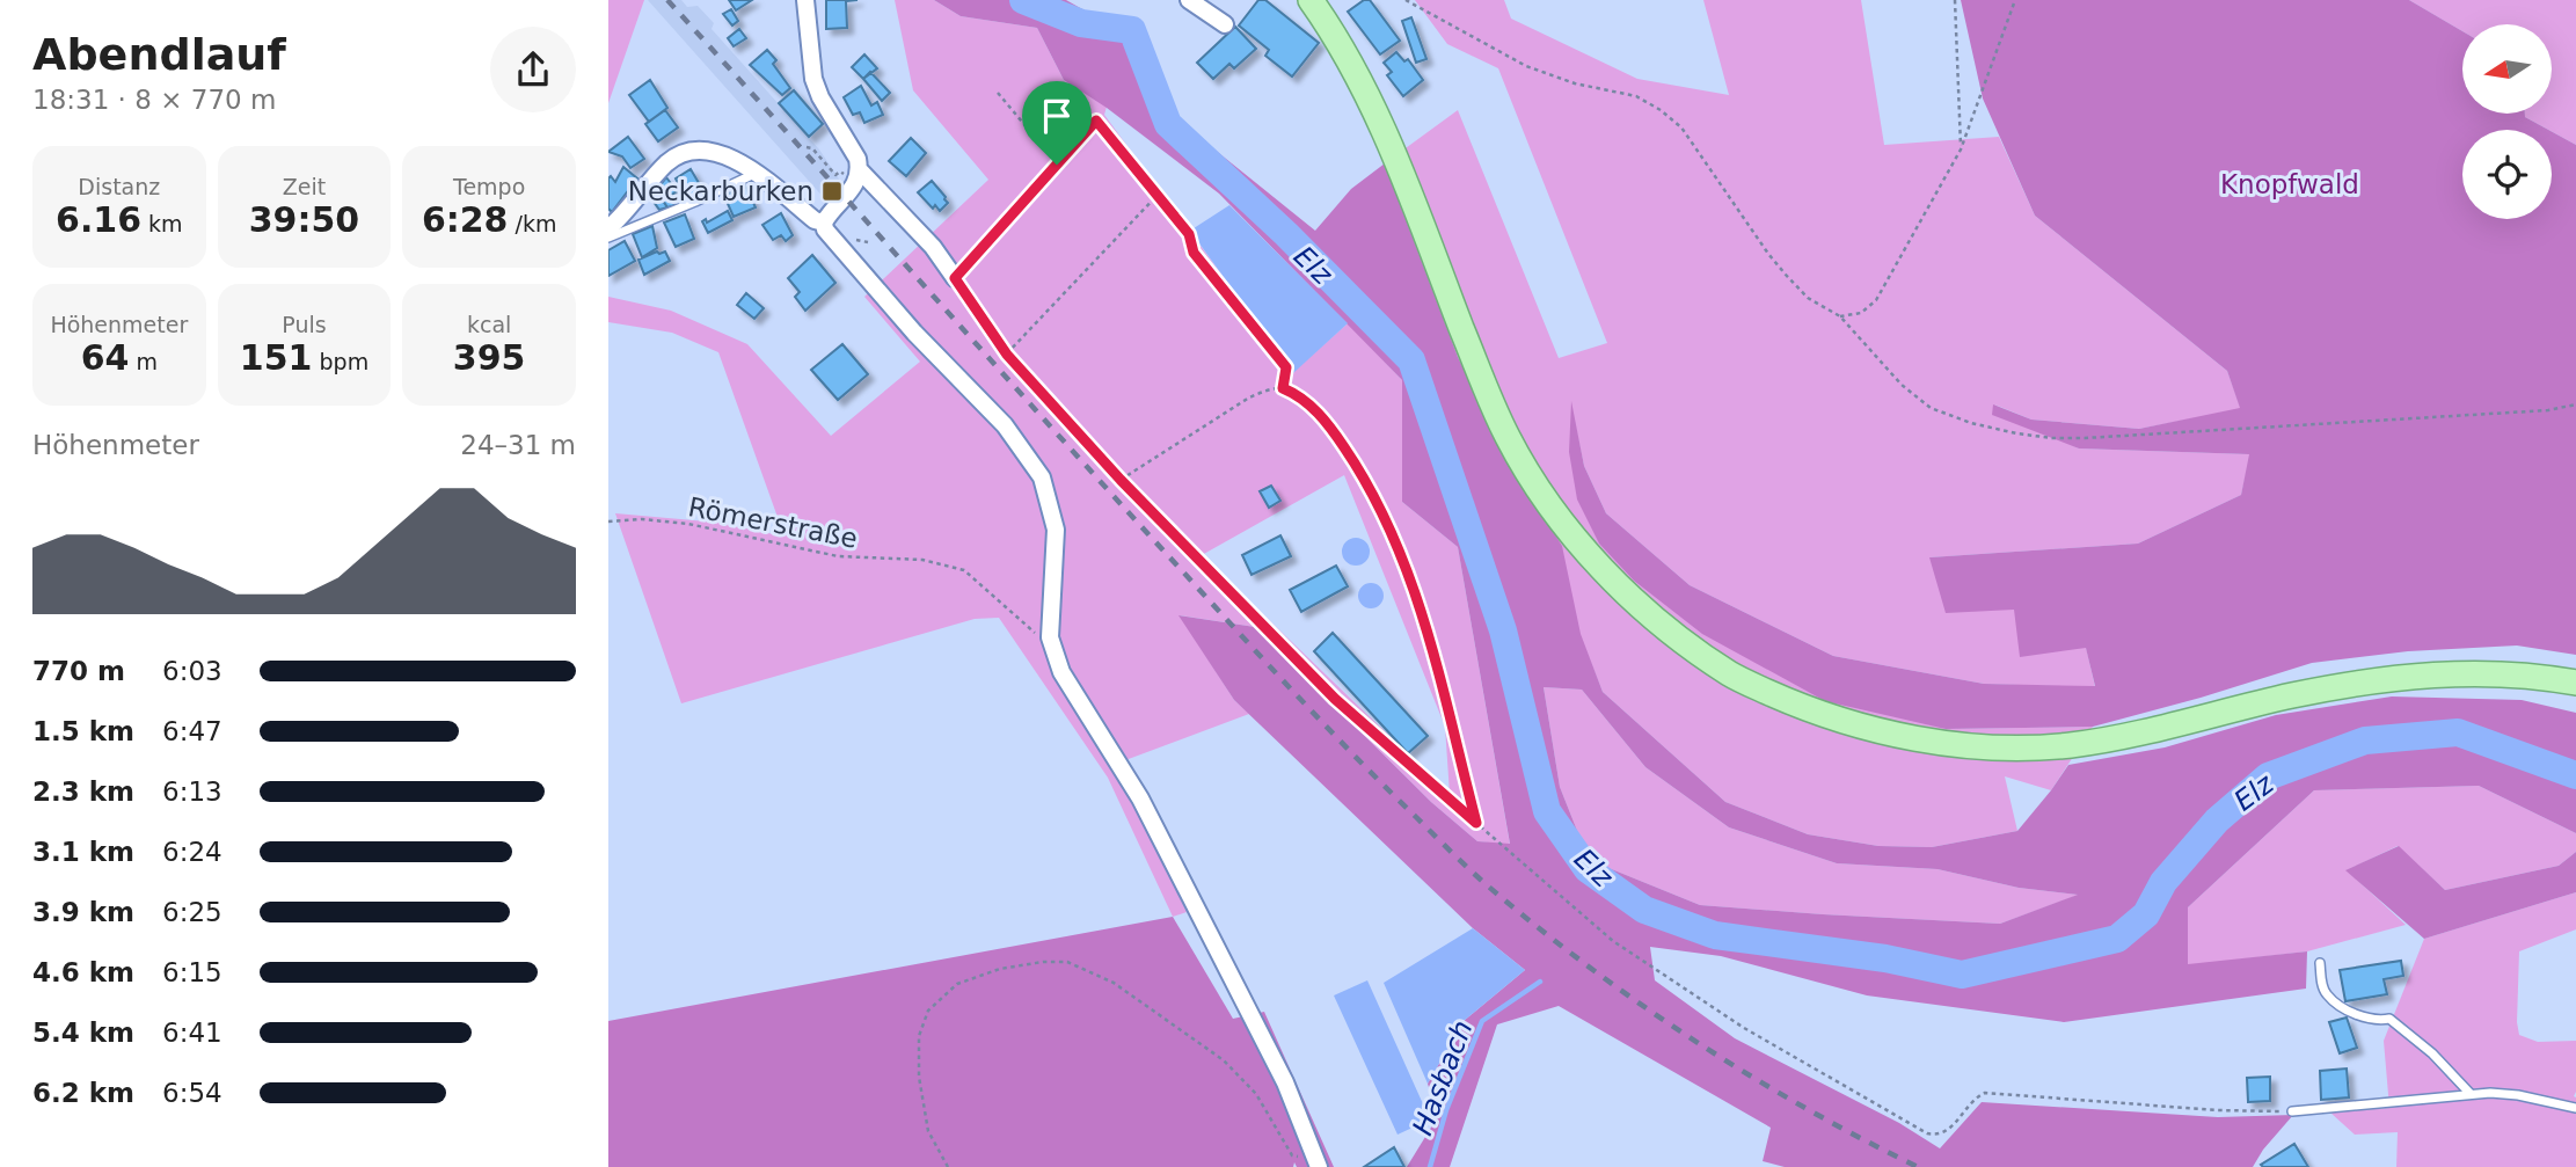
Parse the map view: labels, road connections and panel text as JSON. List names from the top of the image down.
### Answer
{
  "streets": {
    "path": ["Römerstraße"]
  },
  "water": ["Elz", "Hasbach"],
  "parks": ["Knopfwald"],
  "places": {
    "transit": ["Neckarburken"]
  },
  "north": "left",
  "page": {
    "heading": ["Abendlauf", "18:31 · 8 × 770 m"],
    "stats": [
      ["Distanz", "6.16 km"],
      ["Zeit", "39:50"],
      ["Tempo", "6:28 /km"],
      ["Höhenmeter", "64 m"],
      ["Puls", "151 bpm"],
      ["kcal", "395"]
    ],
    "chart": ["Höhenmeter", "24–31 m"],
    "list": [
      {
        "name": "770 m",
        "note": "6:03"
      },
      {
        "name": "1.5 km",
        "note": "6:47"
      },
      {
        "name": "2.3 km",
        "note": "6:13"
      },
      {
        "name": "3.1 km",
        "note": "6:24"
      },
      {
        "name": "3.9 km",
        "note": "6:25"
      },
      {
        "name": "4.6 km",
        "note": "6:15"
      },
      {
        "name": "5.4 km",
        "note": "6:41"
      },
      {
        "name": "6.2 km",
        "note": "6:54"
      }
    ]
  }
}
